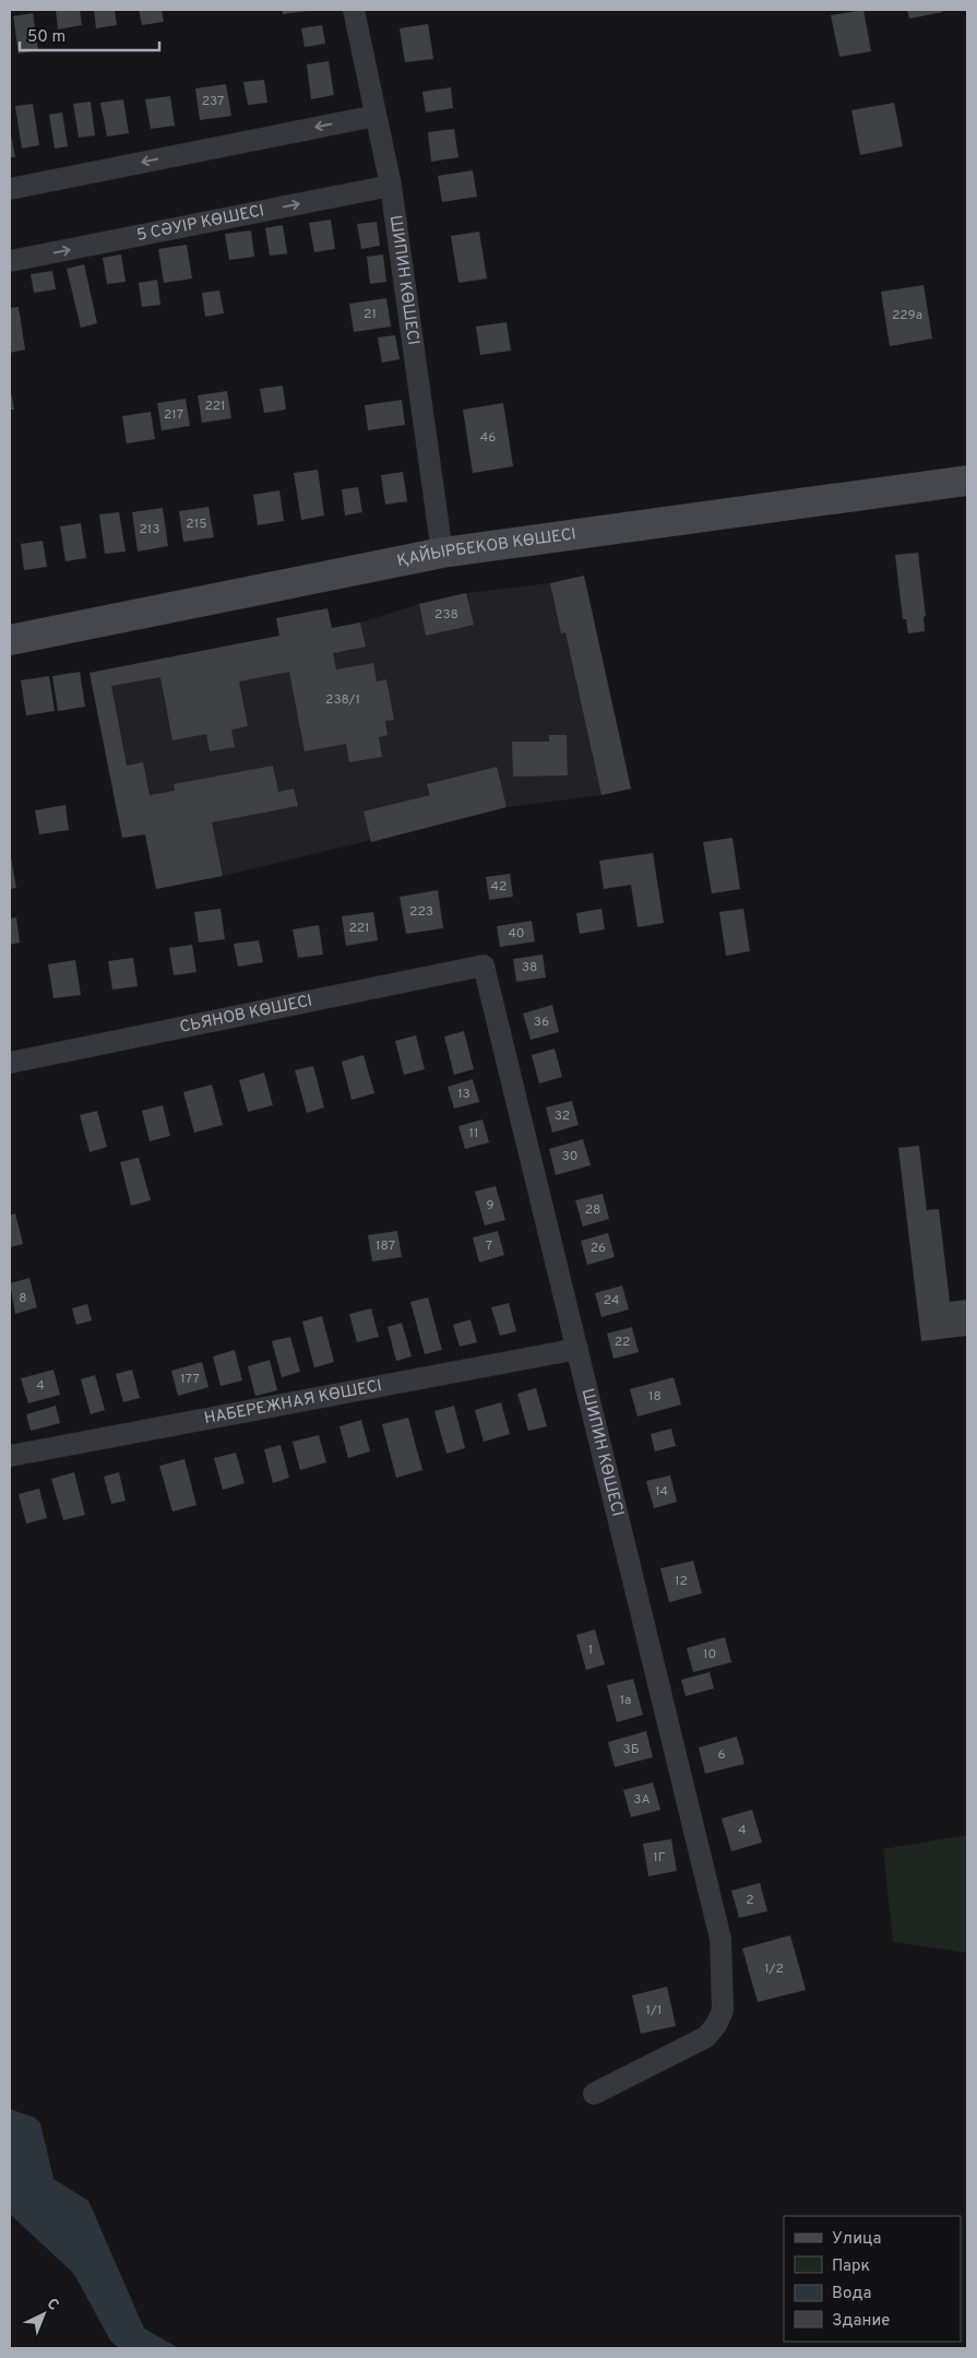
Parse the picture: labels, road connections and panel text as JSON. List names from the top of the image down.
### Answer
{
  "streets": {
    "main road": ["ҚАЙЫРБЕКОВ КӨШЕСІ"],
    "street": [
      "5 СӘУІР КӨШЕСІ",
      "ШИПИН КӨШЕСІ",
      "СЬЯНОВ КӨШЕСІ",
      "НАБЕРЕЖНАЯ КӨШЕСІ"
    ]
  },
  "crossings": [
    ["5 СӘУІР КӨШЕСІ", "ШИПИН КӨШЕСІ"],
    ["ШИПИН КӨШЕСІ", "ҚАЙЫРБЕКОВ КӨШЕСІ"],
    ["ШИПИН КӨШЕСІ", "СЬЯНОВ КӨШЕСІ"],
    ["ШИПИН КӨШЕСІ", "НАБЕРЕЖНАЯ КӨШЕСІ"]
  ],
  "house_numbers": [
    "237",
    "21",
    "229а",
    "221",
    "217",
    "46",
    "215",
    "213",
    "238",
    "238/1",
    "42",
    "223",
    "221",
    "40",
    "38",
    "36",
    "13",
    "32",
    "11",
    "30",
    "9",
    "28",
    "187",
    "7",
    "26",
    "8",
    "24",
    "22",
    "177",
    "4",
    "18",
    "14",
    "12",
    "1",
    "10",
    "1а",
    "3Б",
    "6",
    "3А",
    "4",
    "1Г",
    "2",
    "1/2",
    "1/1"
  ],
  "legend": [
    "Улица",
    "Парк",
    "Вода",
    "Здание"
  ],
  "scale_bar": "50 m",
  "north": "top right"
}
